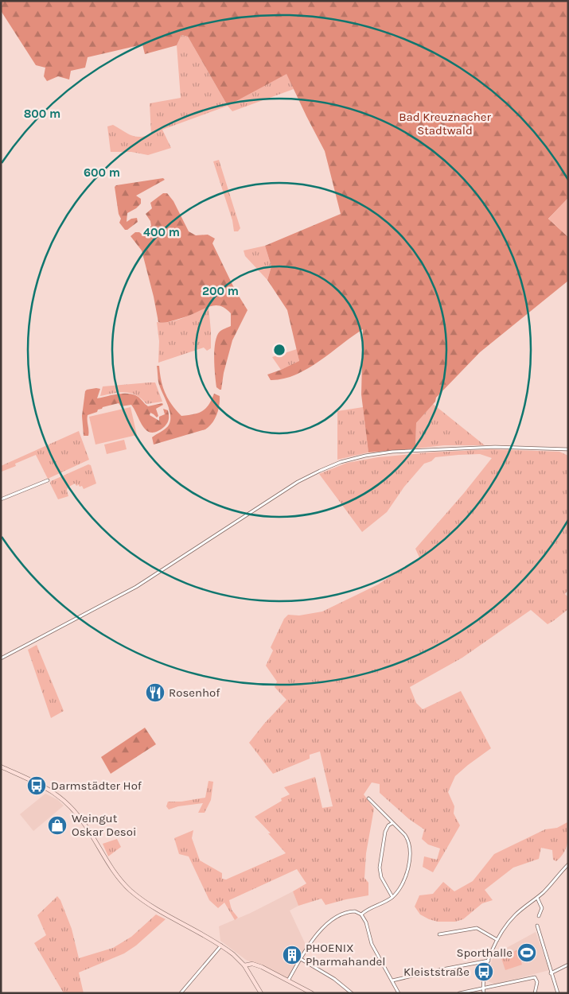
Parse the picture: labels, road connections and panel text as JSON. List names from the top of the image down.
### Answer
{
  "parks": ["Bad Kreuznacher Stadtwald"],
  "places": {
    "restaurant": ["Rosenhof"],
    "bus stop": ["Darmstädter Hof", "Kleiststraße"],
    "shop": ["Weingut Oskar Desoi"],
    "sports": ["Sporthalle"],
    "building": ["PHOENIX Pharmahandel"]
  },
  "rings": [
    "800 m",
    "600 m",
    "400 m",
    "200 m"
  ]
}
